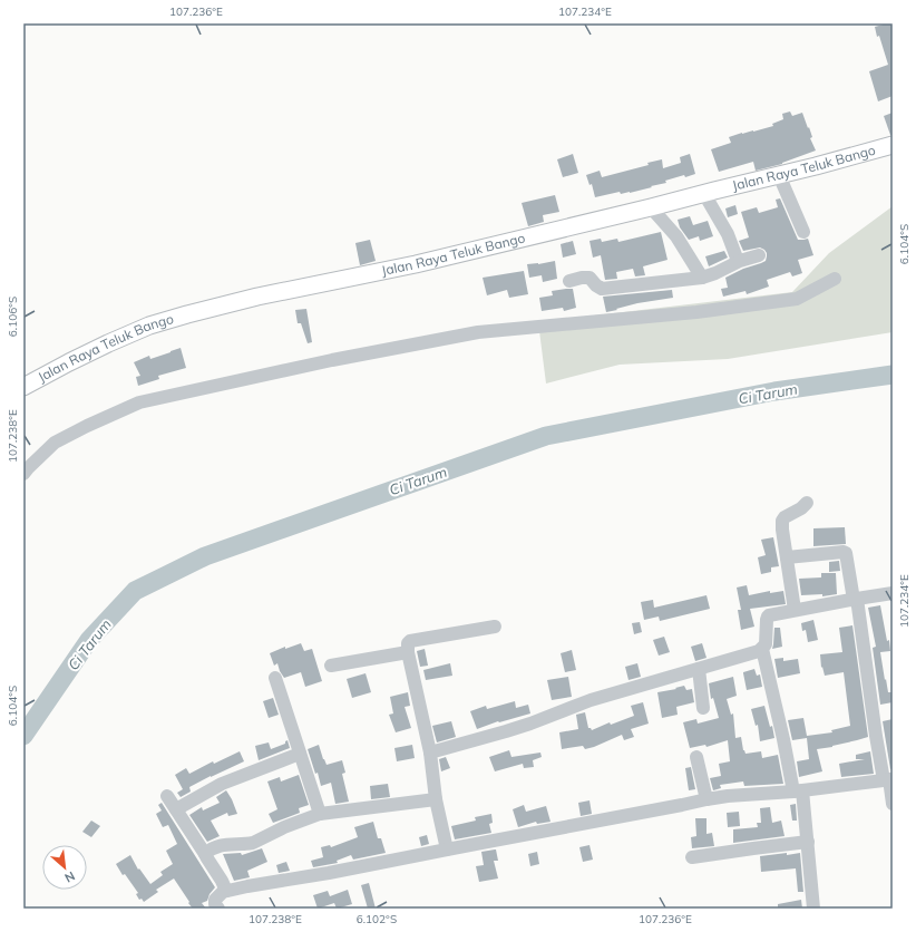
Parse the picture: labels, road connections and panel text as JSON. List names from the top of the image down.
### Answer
{
  "streets": {
    "main road": ["Jalan Raya Teluk Bango"]
  },
  "water": ["Ci Tarum"],
  "north": "bottom right",
  "coordinates": [
    "107.236°E",
    "107.234°E",
    "6.104°S",
    "6.106°S",
    "107.238°E",
    "6.102°S"
  ]
}
